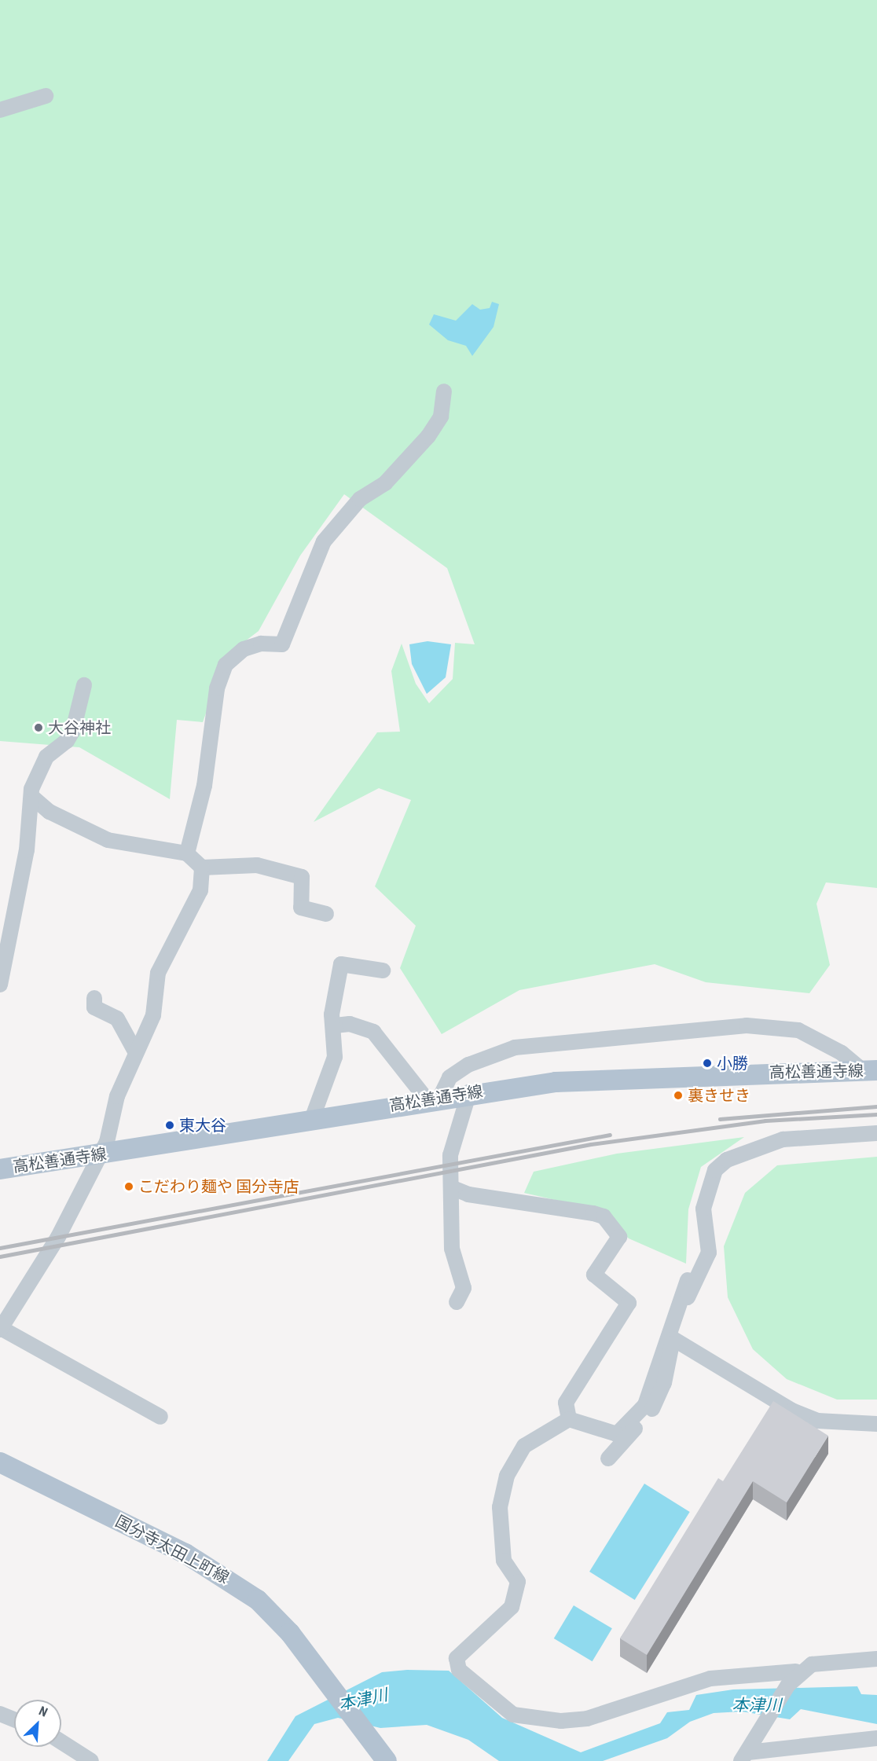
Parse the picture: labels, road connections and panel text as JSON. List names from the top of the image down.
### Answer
{
  "streets": {
    "main road": ["高松善通寺線", "国分寺太田上町線"]
  },
  "water": ["本津川"],
  "places": [
    "大谷神社",
    "小勝",
    "裏きせき",
    "東大谷",
    "こだわり麺や 国分寺店"
  ],
  "north": "top right"
}
